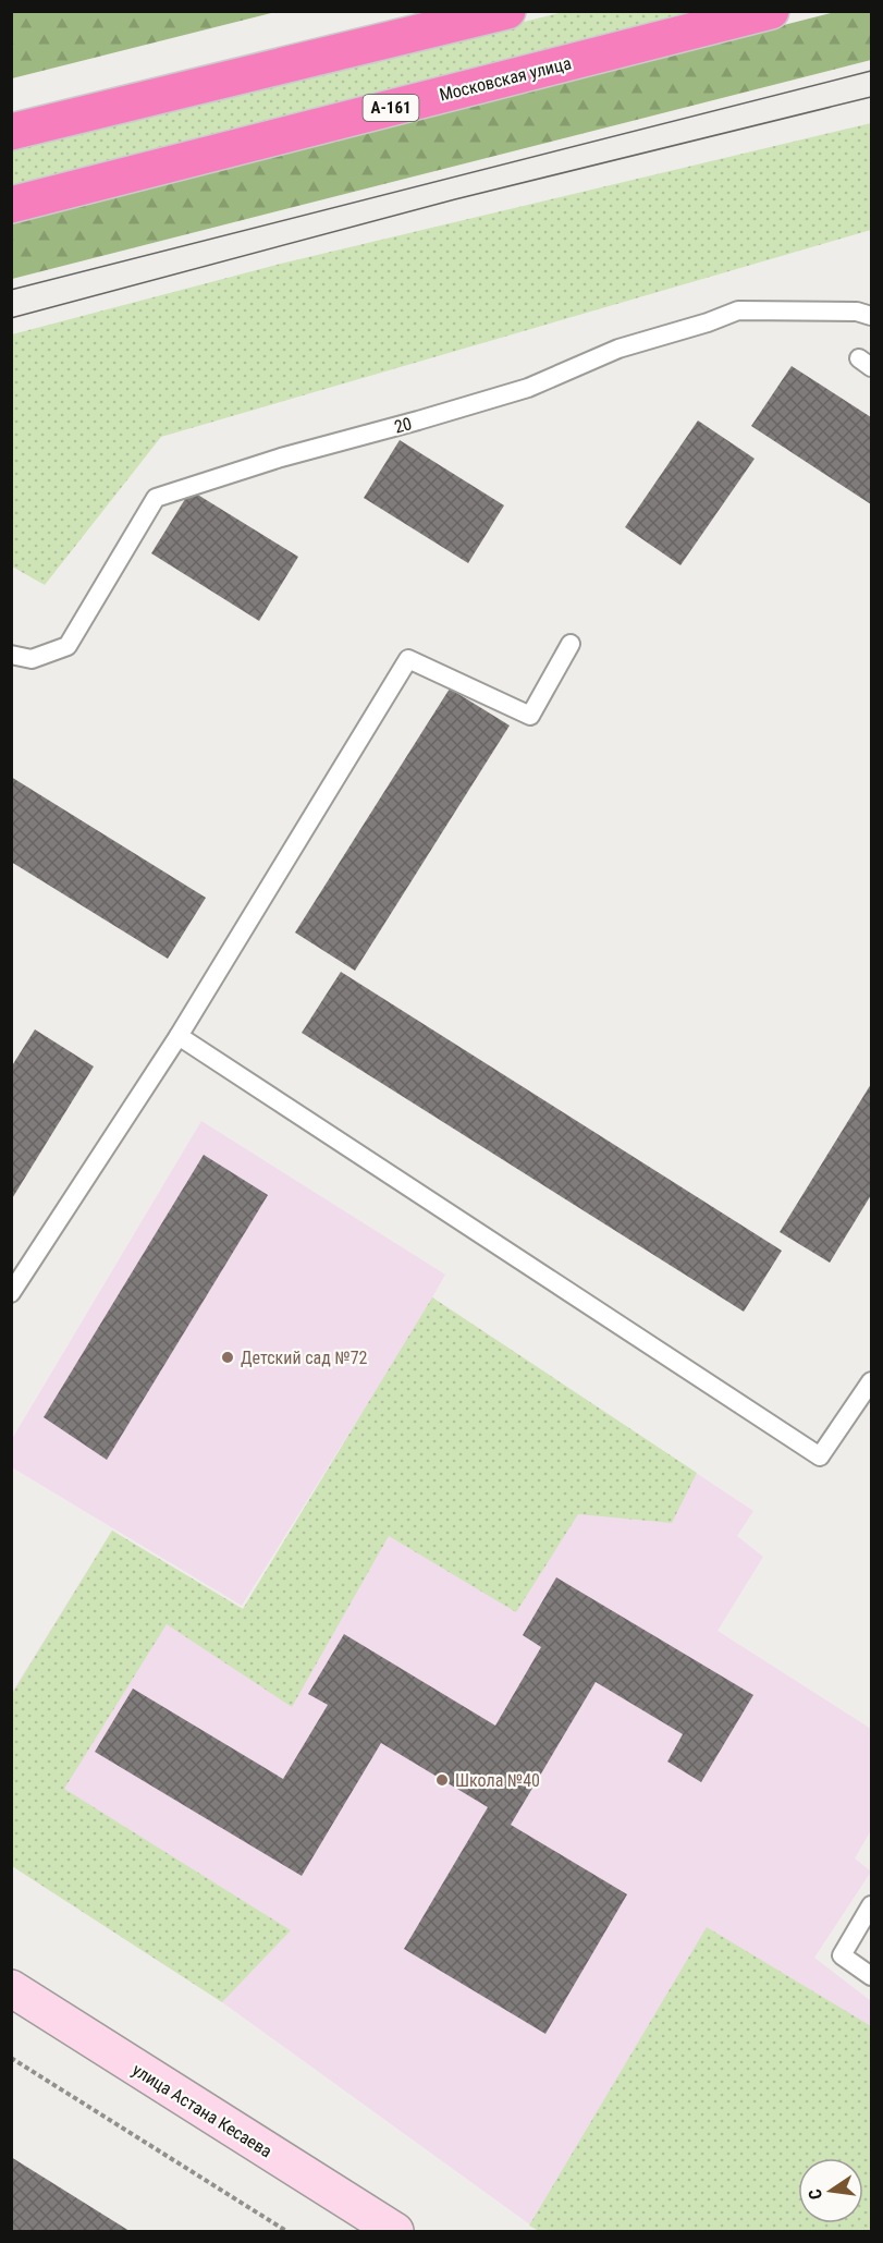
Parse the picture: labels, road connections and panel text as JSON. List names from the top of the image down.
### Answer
{
  "streets": {
    "highway": ["Московская улица", "А-161"],
    "street": ["улица Астана Кесаева"],
    "lane": ["20"]
  },
  "places": ["Детский сад №72", "Школа №40"],
  "north": "left"
}
